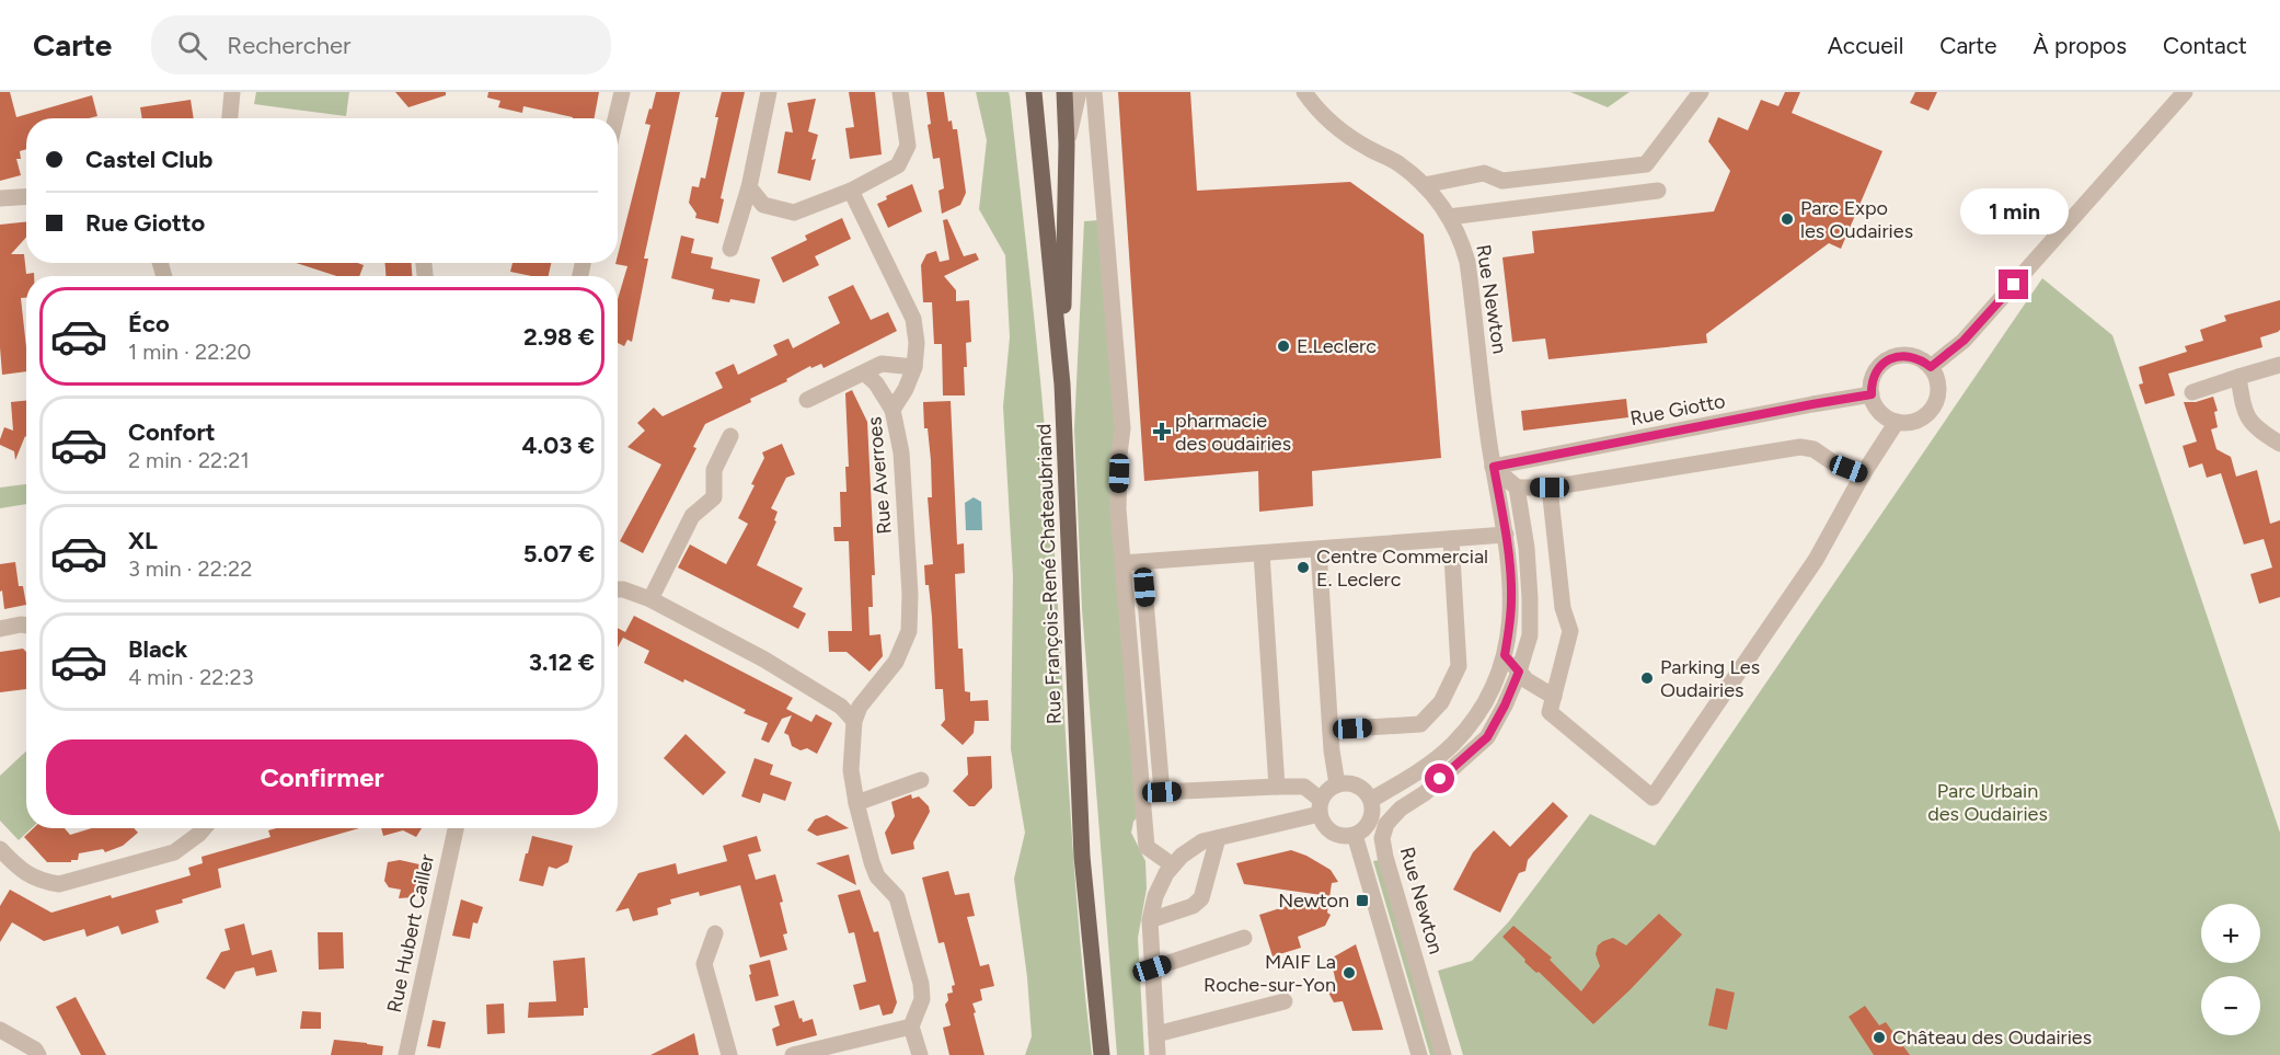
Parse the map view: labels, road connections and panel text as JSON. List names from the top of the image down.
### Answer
{
  "streets": {
    "main road": ["Rue François-René Chateaubriand"],
    "street": [
      "Rue Newton",
      "Rue Giotto",
      "Rue Averroes",
      "Rue Hubert Cailler"
    ]
  },
  "crossings": [
    ["Rue Newton", "Rue Giotto"]
  ],
  "parks": ["Parc Urbain des Oudairies"],
  "places": {
    "other": [
      "Parc Expo les Oudairies",
      "E.Leclerc",
      "Centre Commercial E. Leclerc",
      "Parking Les Oudairies",
      "MAIF La Roche-sur-Yon",
      "Château des Oudairies"
    ],
    "health": ["pharmacie des oudairies"],
    "transit": ["Newton"]
  },
  "page": {
    "header": "Carte",
    "search": "Rechercher",
    "nav": [
      "Accueil",
      "Carte",
      "À propos",
      "Contact"
    ],
    "banner": ["Castel Club", "Rue Giotto"],
    "bubble": "1 min",
    "list": [
      {
        "name": "Éco",
        "note": "1 min · 22:20",
        "value": "2.98 €"
      },
      {
        "name": "Confort",
        "note": "2 min · 22:21",
        "value": "4.03 €"
      },
      {
        "name": "XL",
        "note": "3 min · 22:22",
        "value": "5.07 €"
      },
      {
        "name": "Black",
        "note": "4 min · 22:23",
        "value": "3.12 €"
      }
    ],
    "buttons": "Confirmer",
    "map_buttons": ["+", "−"]
  }
}
